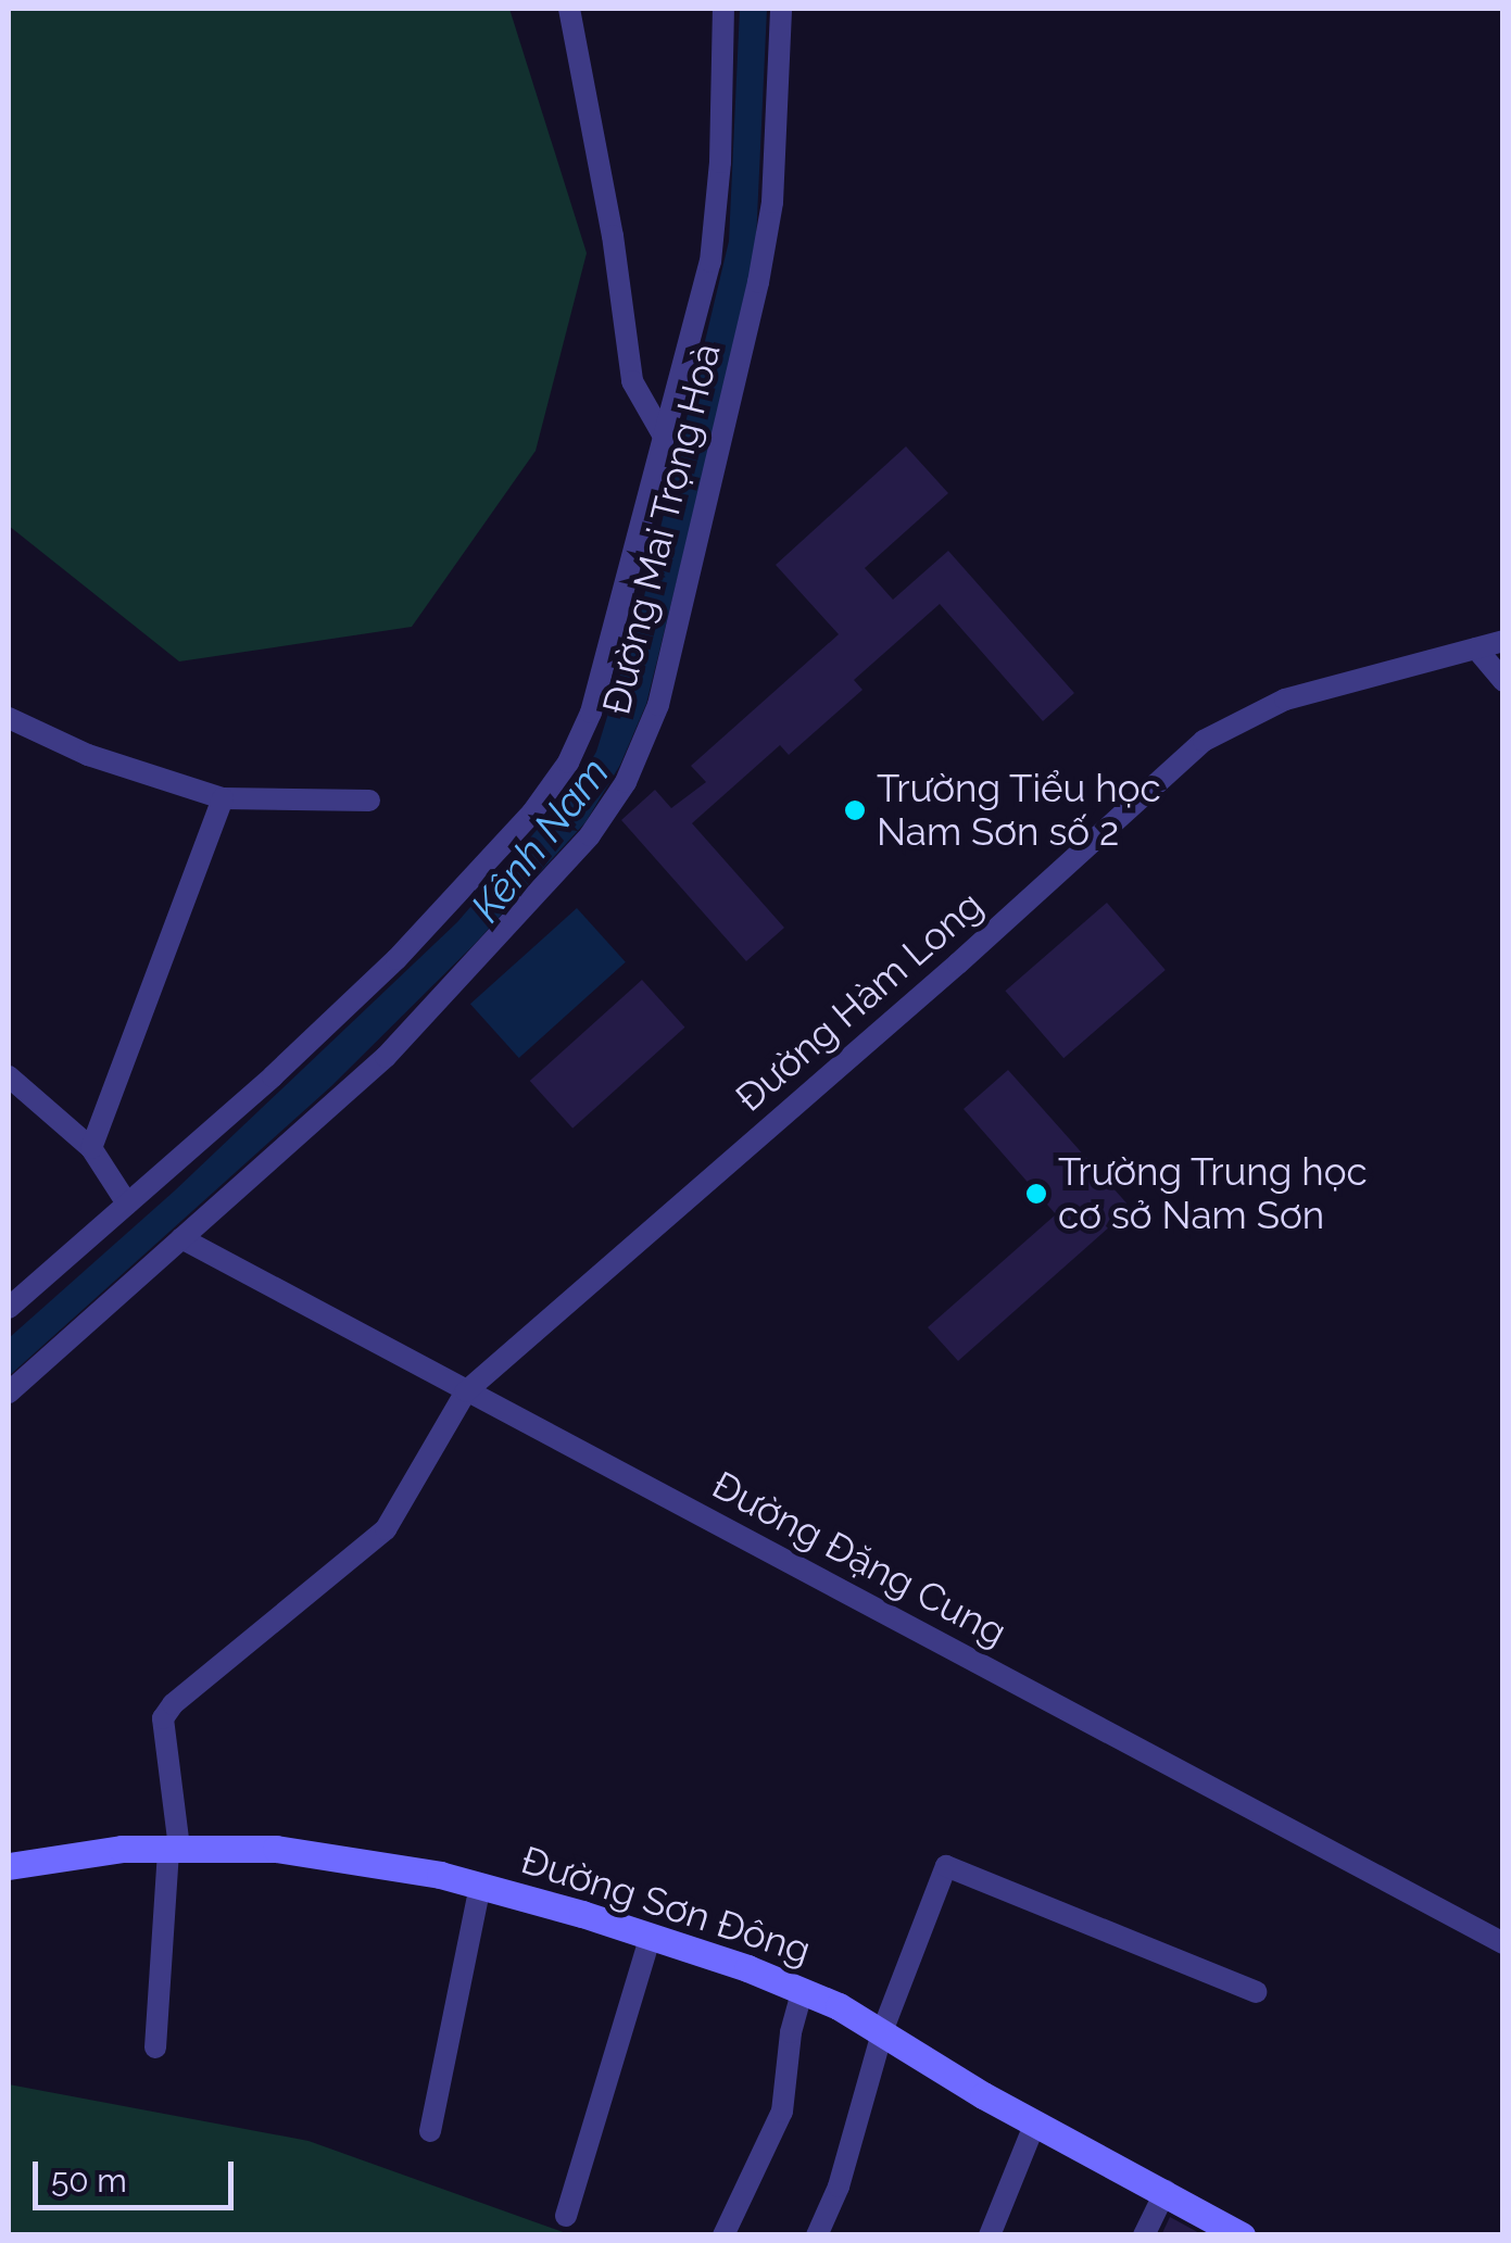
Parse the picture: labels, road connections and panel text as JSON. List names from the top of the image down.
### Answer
{
  "streets": {
    "main road": ["Đường Sơn Đông"],
    "street": ["Đường Mai Trọng Hoà", "Đường Hàm Long", "Đường Đặng Cung"]
  },
  "crossings": [
    ["Đường Mai Trọng Hoà", "Đường Đặng Cung"],
    ["Đường Hàm Long", "Đường Đặng Cung"],
    ["Đường Hàm Long", "Đường Sơn Đông"]
  ],
  "water": ["Kênh Nam"],
  "places": ["Trường Tiểu học Nam Sơn số 2", "Trường Trung học cơ sở Nam Sơn"],
  "scale_bar": "50 m"
}
